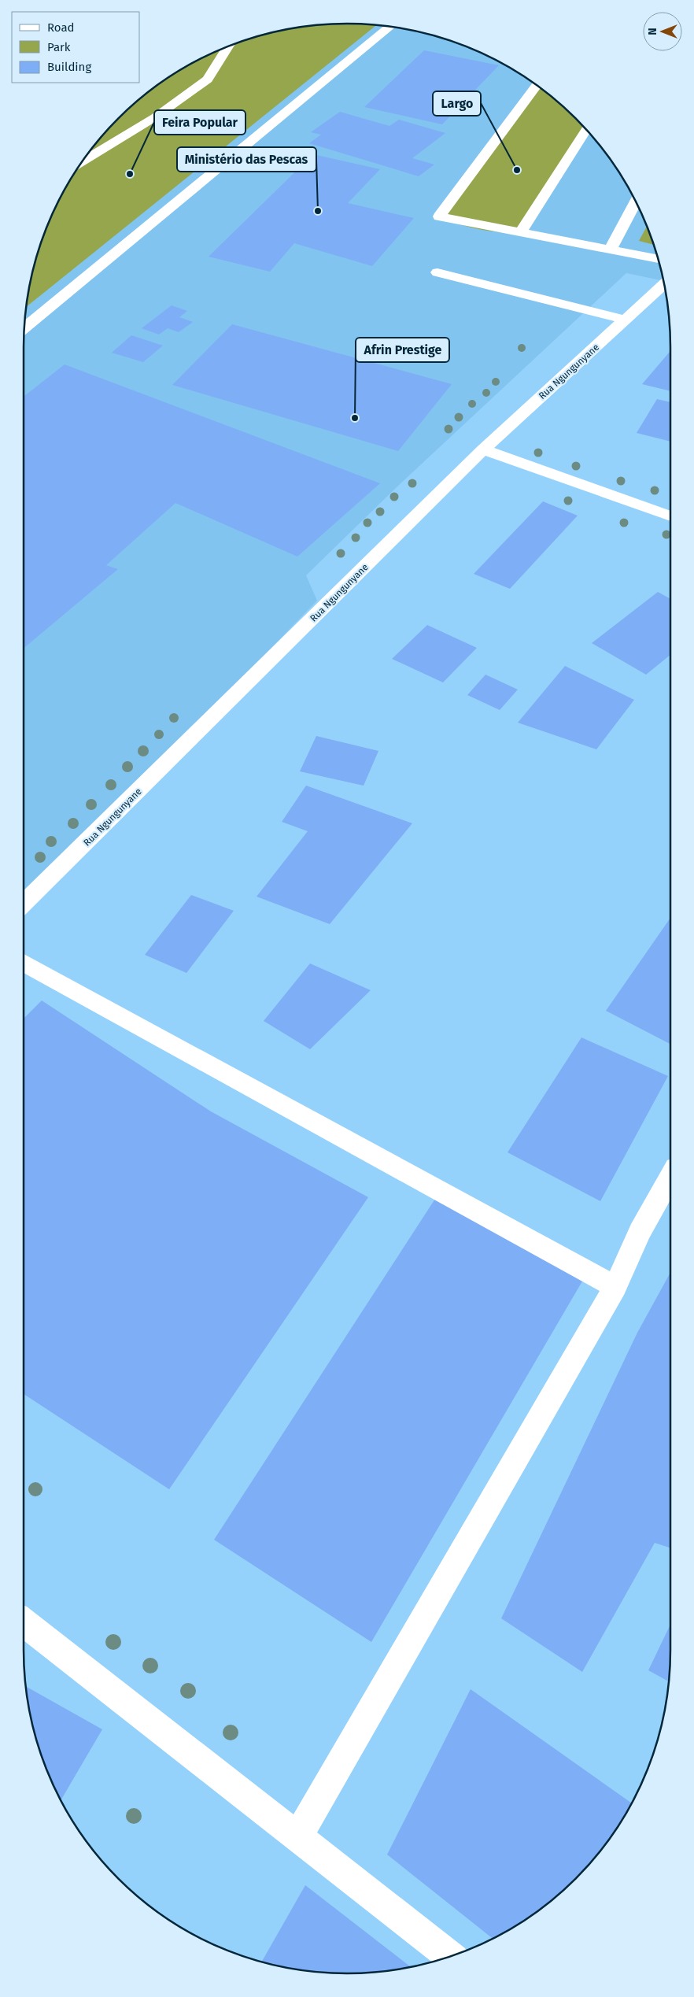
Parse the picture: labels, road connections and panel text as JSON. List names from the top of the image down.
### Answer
{
  "streets": {
    "street": ["Rua Ngungunyane"]
  },
  "places": [
    "Largo",
    "Feira Popular",
    "Ministério das Pescas",
    "Afrin Prestige"
  ],
  "legend": ["Road", "Park", "Building"],
  "north": "left"
}
